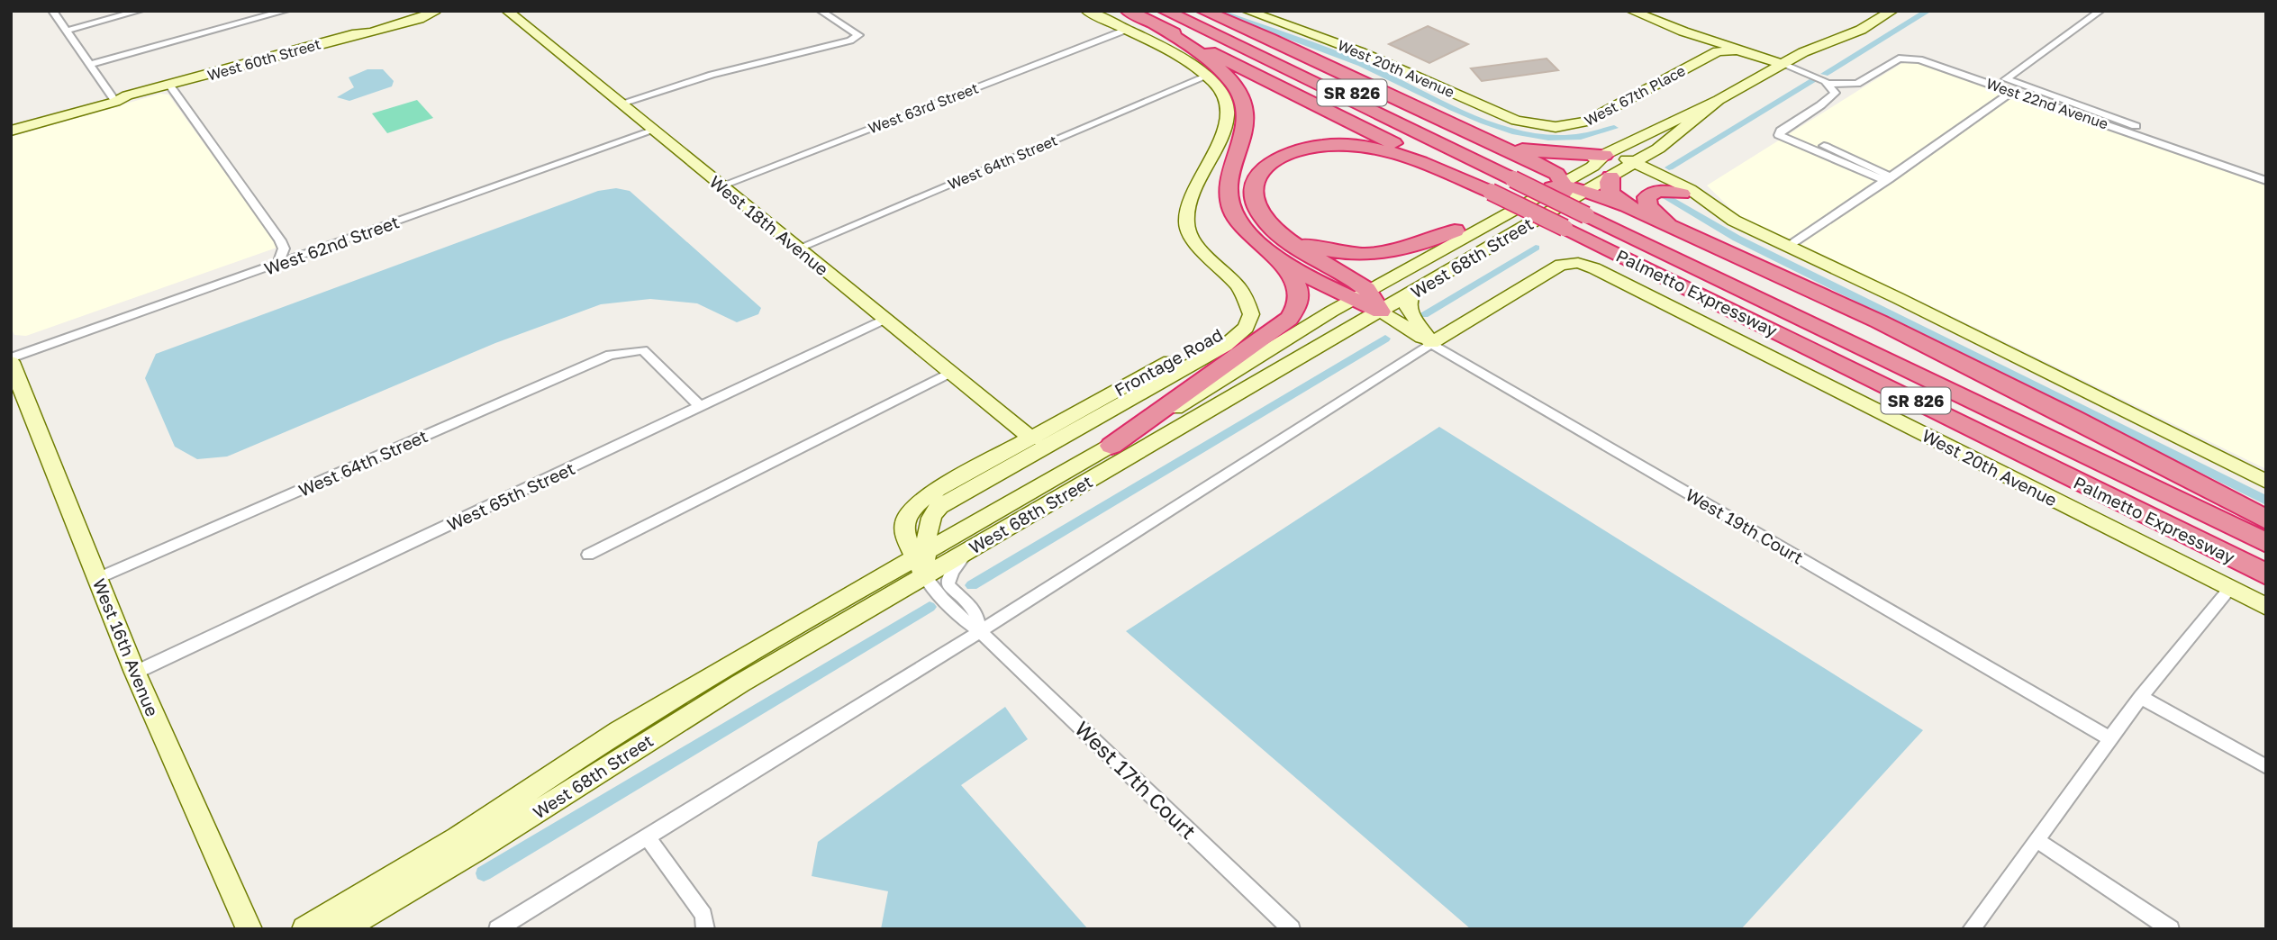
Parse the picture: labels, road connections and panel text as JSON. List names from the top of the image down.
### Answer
{
  "streets": {
    "highway": ["SR 826", "Palmetto Expressway"],
    "street": [
      "West 60th Street",
      "West 20th Avenue",
      "West 67th Place",
      "West 22nd Avenue",
      "West 63rd Street",
      "West 64th Street",
      "West 18th Avenue",
      "West 62nd Street",
      "West 68th Street",
      "Frontage Road",
      "West 65th Street",
      "West 19th Court",
      "West 16th Avenue",
      "West 17th Court"
    ]
  },
  "crossings": [
    ["West 20th Avenue", "West 67th Place"],
    ["West 20th Avenue", "West 19th Court"],
    ["West 63rd Street", "West 18th Avenue"],
    ["West 64th Street", "West 18th Avenue"],
    ["West 64th Street", "West 65th Street"],
    ["West 64th Street", "West 16th Avenue"],
    ["West 18th Avenue", "West 62nd Street"],
    ["West 18th Avenue", "Frontage Road"],
    ["West 18th Avenue", "West 65th Street"],
    ["West 62nd Street", "West 16th Avenue"],
    ["West 68th Street", "Palmetto Expressway"],
    ["West 68th Street", "Frontage Road"],
    ["West 68th Street", "West 19th Court"],
    ["West 68th Street", "West 17th Court"],
    ["Frontage Road", "West 17th Court"],
    ["West 65th Street", "West 16th Avenue"]
  ]
}
